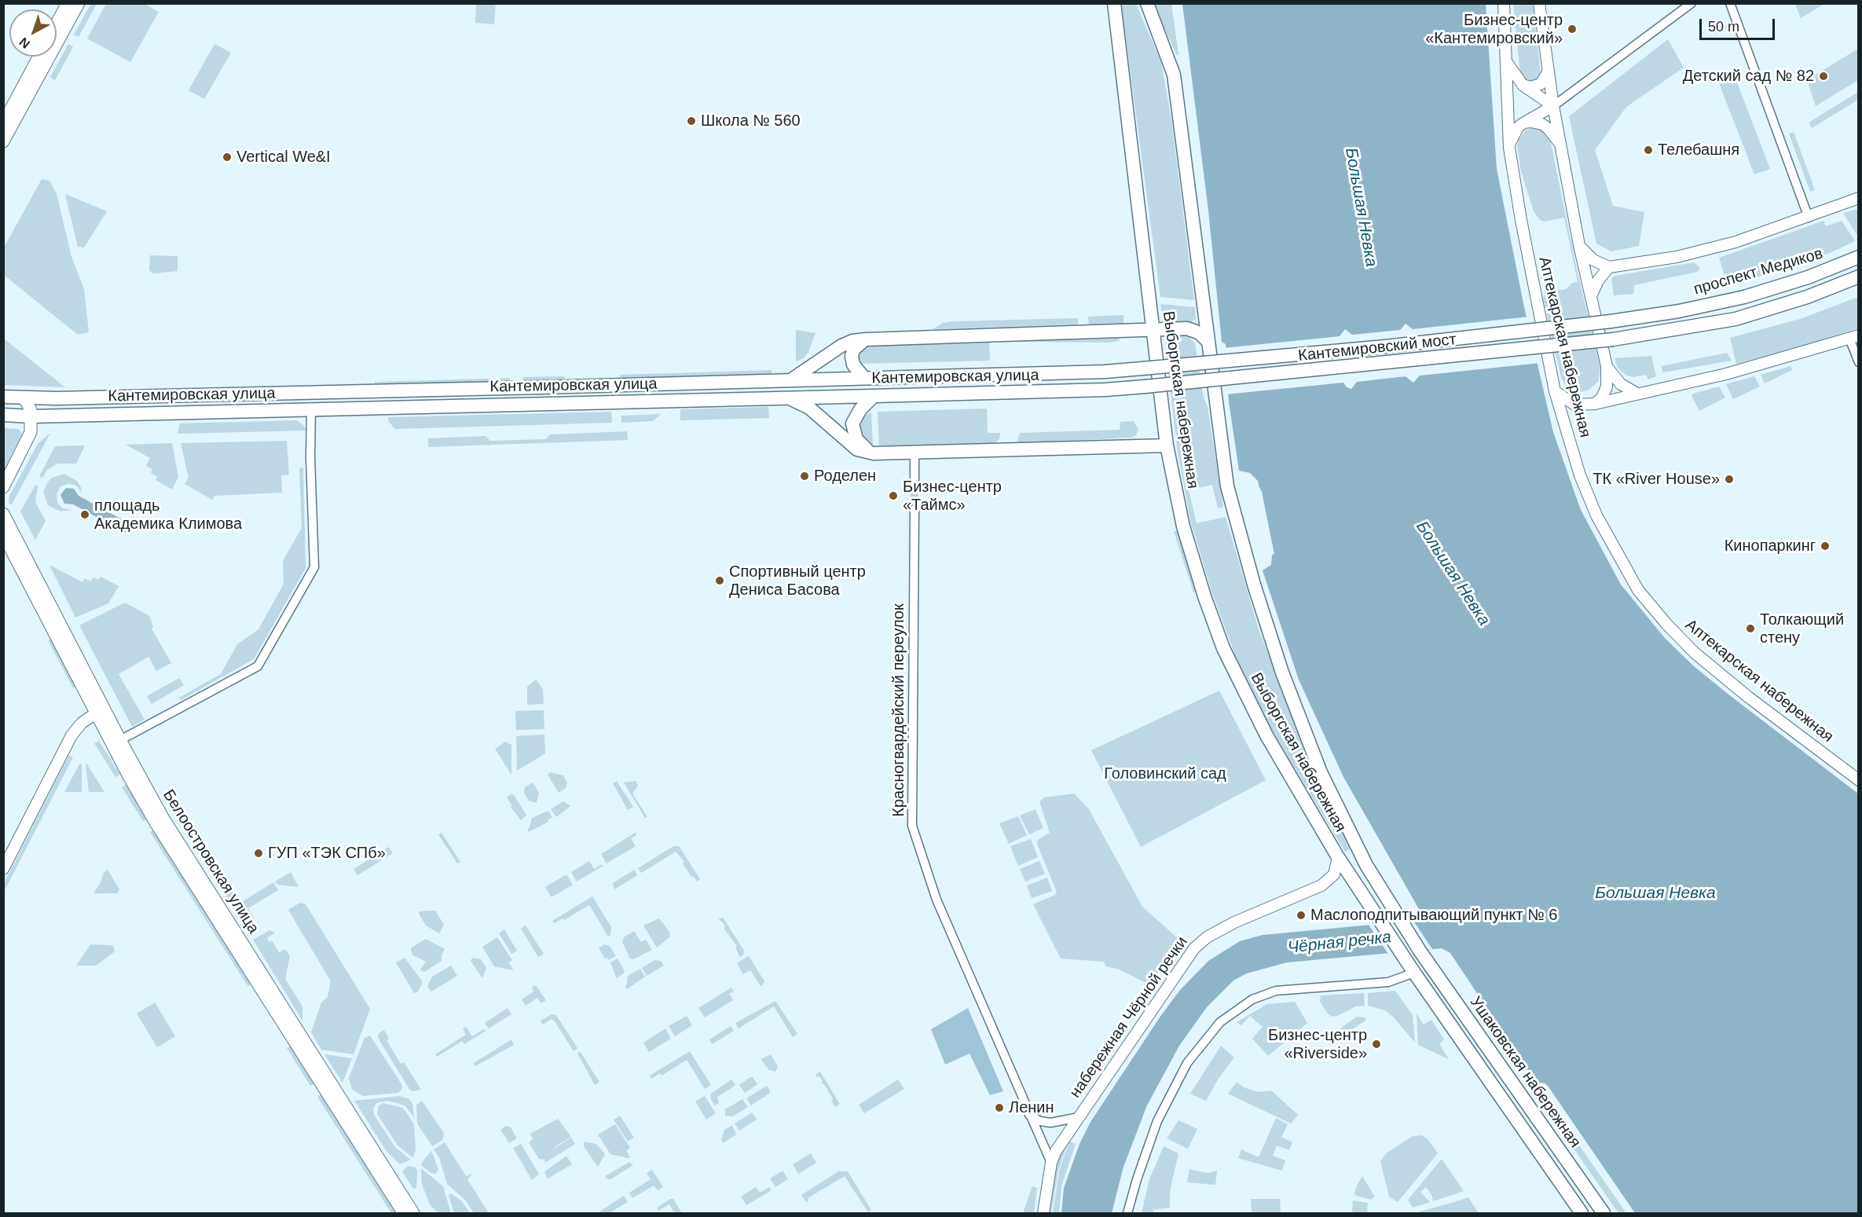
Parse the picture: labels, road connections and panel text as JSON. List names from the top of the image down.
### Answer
{
  "streets": {
    "main road": [
      "проспект Медиков",
      "Кантемировский мост",
      "Кантемировская улица",
      "Выборгская набережная",
      "Белоостровская улица",
      "Ушаковская набережная"
    ],
    "street": ["Аптекарская набережная", "Красногвардейский переулок", "набережная Чёрной речки"]
  },
  "crossings": [
    ["проспект Медиков", "Кантемировский мост"],
    ["Кантемировский мост", "Кантемировская улица"],
    ["Выборгская набережная", "набережная Чёрной речки"],
    ["Выборгская набережная", "Ушаковская набережная"],
    ["Красногвардейский переулок", "набережная Чёрной речки"]
  ],
  "water": ["Большая Невка", "Чёрная речка"],
  "parks": ["Головинский сад"],
  "places": [
    "Бизнес-центр «Кантемировский»",
    "Детский сад № 82",
    "Школа № 560",
    "Телебашня",
    "Vertical We&I",
    "Роделен",
    "ТК «River House»",
    "Бизнес-центр «Таймс»",
    "площадь Академика Климова",
    "Кинопаркинг",
    "Спортивный центр Дениса Басова",
    "Толкающий стену",
    "ГУП «ТЭК СПб»",
    "Маслоподпитывающий пункт № 6",
    "Бизнес-центр «Riverside»",
    "Ленин"
  ],
  "scale_bar": "50 m",
  "north": "bottom left"
}
